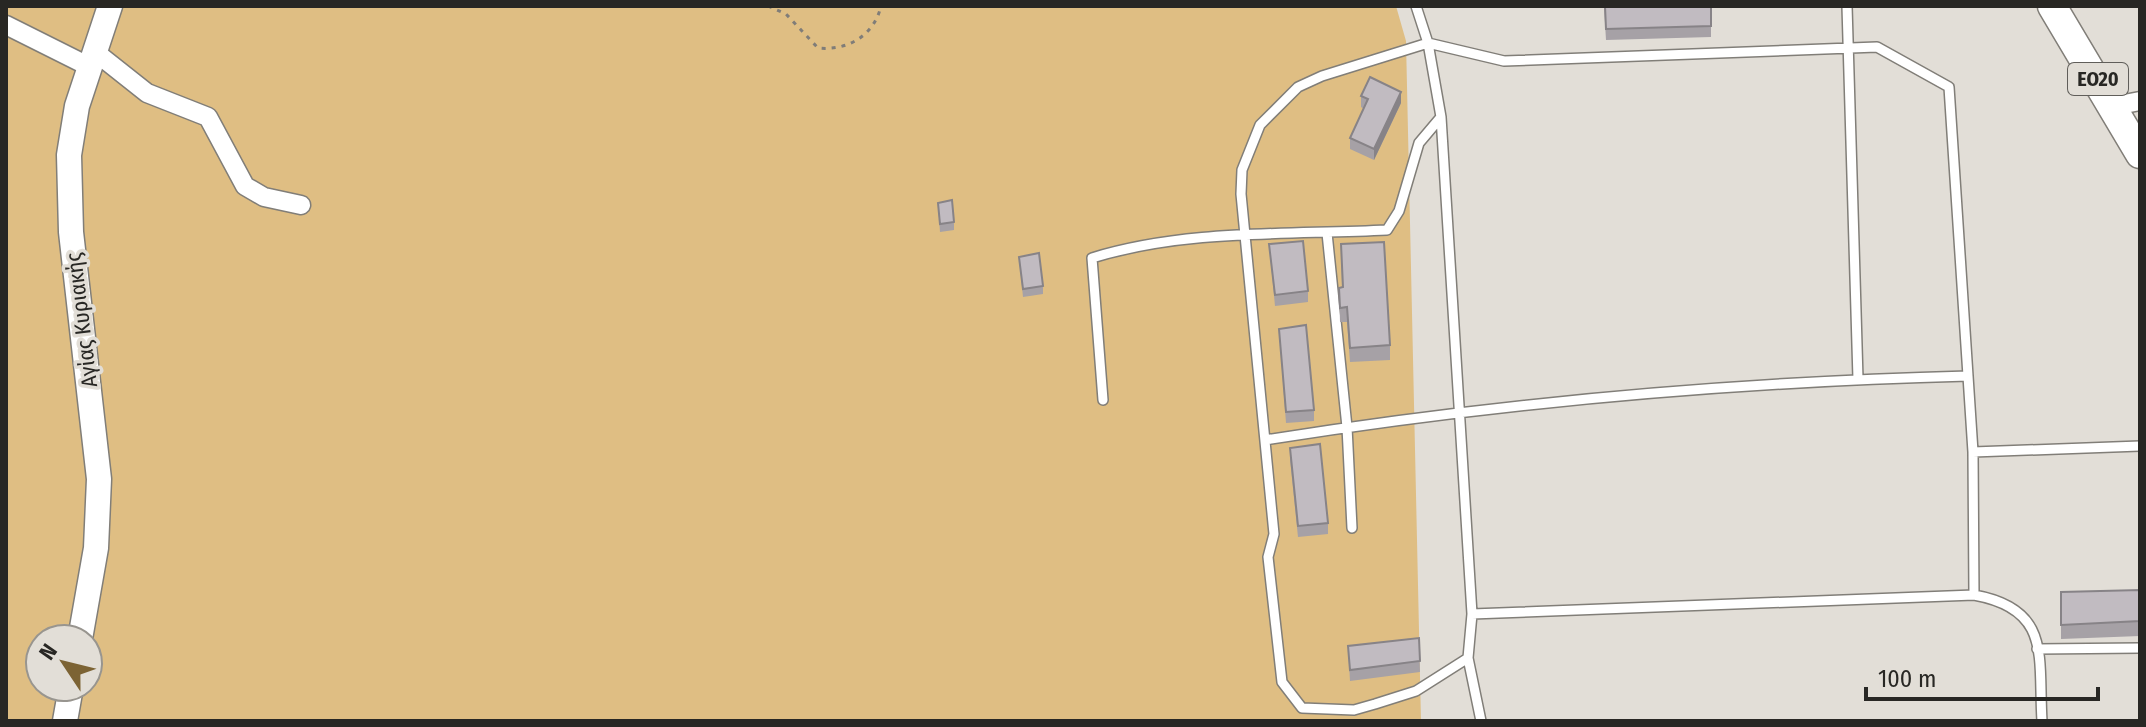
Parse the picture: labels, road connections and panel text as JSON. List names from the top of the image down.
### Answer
{
  "streets": {
    "main road": ["ΕΟ20"],
    "street": ["Αγίας Κυριακής"]
  },
  "scale_bar": "100 m",
  "north": "top left"
}
